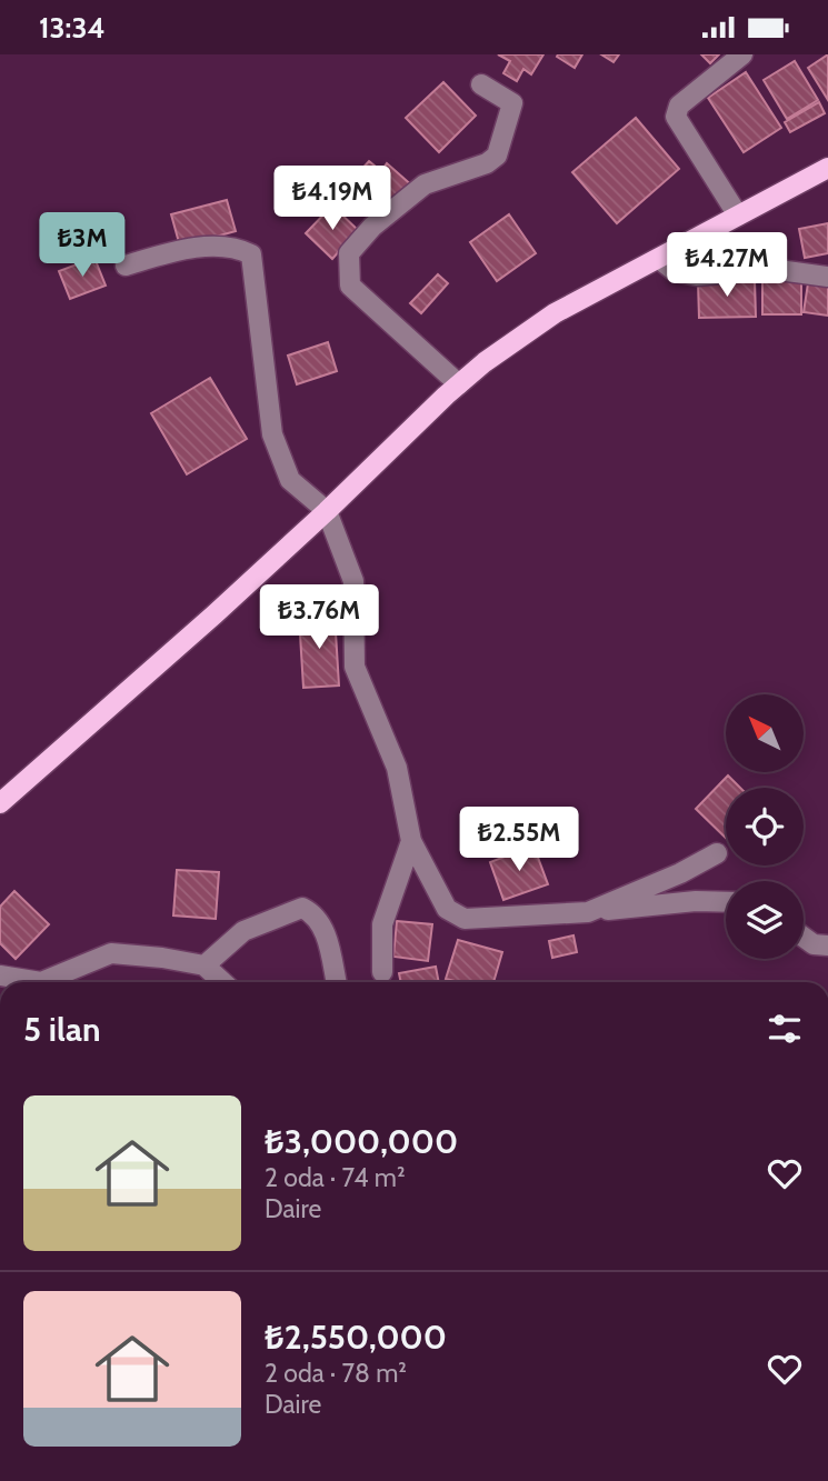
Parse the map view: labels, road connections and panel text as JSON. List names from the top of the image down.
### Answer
{
  "north": "top left",
  "page": {
    "status": "13:34",
    "price": [
      "₺4.19M",
      "₺3M",
      "₺4.27M",
      "₺3.76M",
      "₺2.55M"
    ],
    "heading": "5 ilan",
    "list": [
      {
        "name": "₺3,000,000",
        "note": "2 oda · 74 m² · Daire"
      },
      {
        "name": "₺2,550,000",
        "note": "2 oda · 78 m² · Daire"
      }
    ]
  }
}
